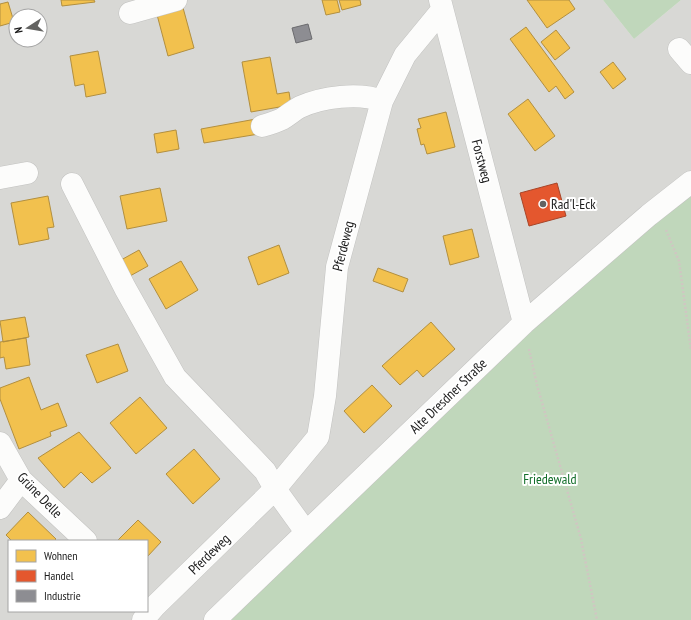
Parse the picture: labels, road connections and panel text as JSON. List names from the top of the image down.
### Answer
{
  "streets": {
    "street": [
      "Forstweg",
      "Pferdeweg",
      "Alte Dresdner Straße",
      "Grüne Delle"
    ]
  },
  "crossings": [
    ["Forstweg", "Pferdeweg"],
    ["Forstweg", "Alte Dresdner Straße"]
  ],
  "parks": ["Friedewald"],
  "places": ["Rad'l-Eck"],
  "legend": ["Wohnen", "Handel", "Industrie"],
  "north": "left"
}
